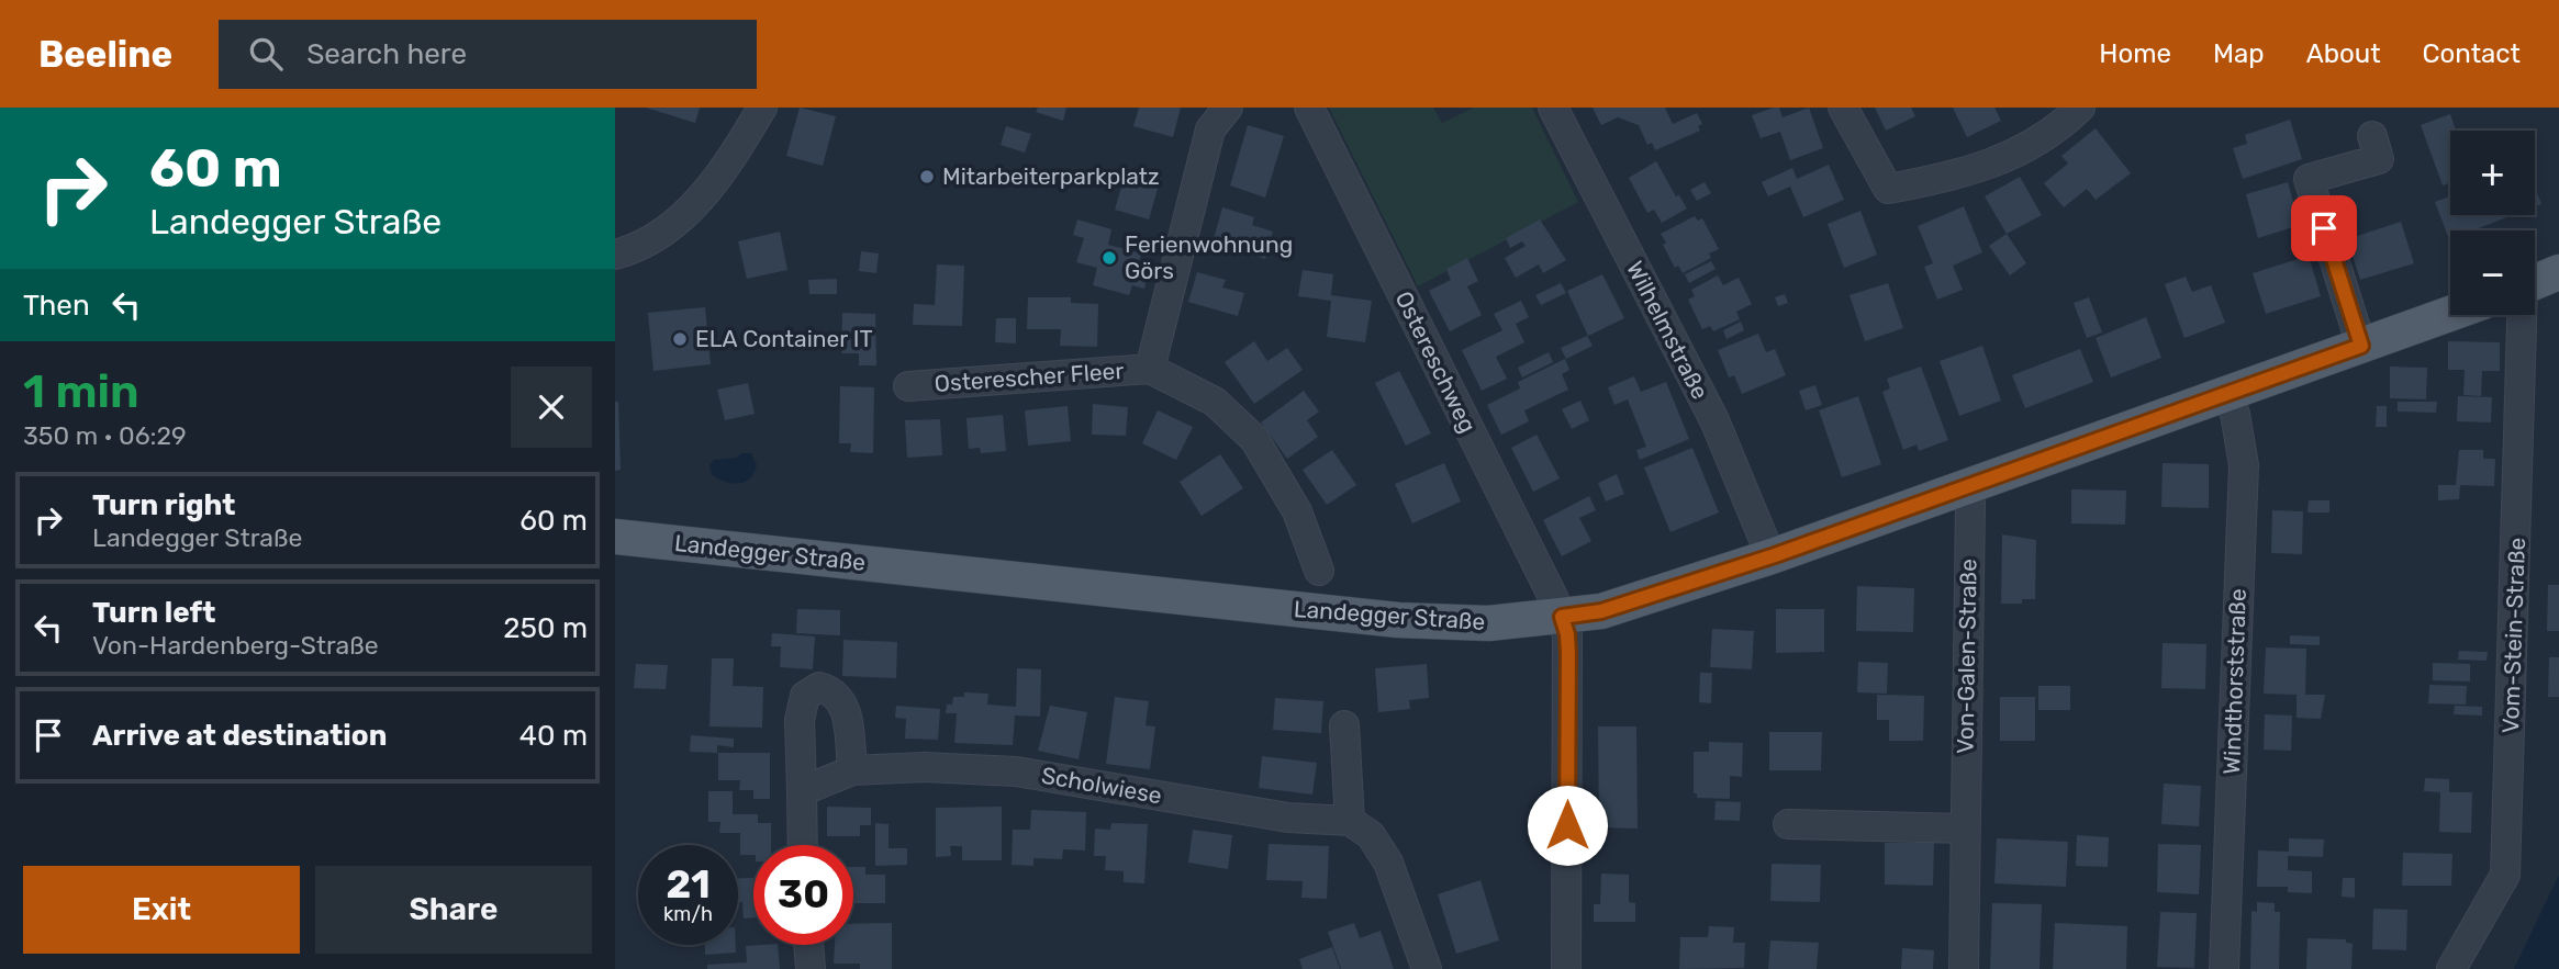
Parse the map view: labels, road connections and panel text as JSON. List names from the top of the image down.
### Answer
{
  "streets": {
    "main road": ["Landegger Straße"],
    "street": [
      "Wilhelmstraße",
      "Ostereschweg",
      "Osterescher Fleer",
      "Vom-Stein-Straße",
      "Von-Galen-Straße",
      "Windthorststraße",
      "Scholwiese"
    ]
  },
  "crossings": [
    ["Wilhelmstraße", "Landegger Straße"],
    ["Ostereschweg", "Landegger Straße"],
    ["Landegger Straße", "Von-Galen-Straße"],
    ["Landegger Straße", "Windthorststraße"]
  ],
  "places": ["Mitarbeiterparkplatz", "Ferienwohnung Görs", "ELA Container IT"],
  "page": {
    "header": "Beeline",
    "search": "Search here",
    "nav": [
      "Home",
      "Map",
      "About",
      "Contact"
    ],
    "turn": ["60 m", "Landegger Straße"],
    "map_buttons": ["+", "−"],
    "then": "Then",
    "heading": ["1 min", "350 m · 06:29"],
    "list": [
      {
        "name": "Turn right",
        "note": "Landegger Straße",
        "value": "60 m"
      },
      {
        "name": "Turn left",
        "note": "Von-Hardenberg-Straße",
        "value": "250 m"
      },
      {
        "name": "Arrive at destination",
        "value": "40 m"
      }
    ],
    "speed": "21 km/h",
    "limit": "30",
    "buttons": ["Exit", "Share"]
  }
}
